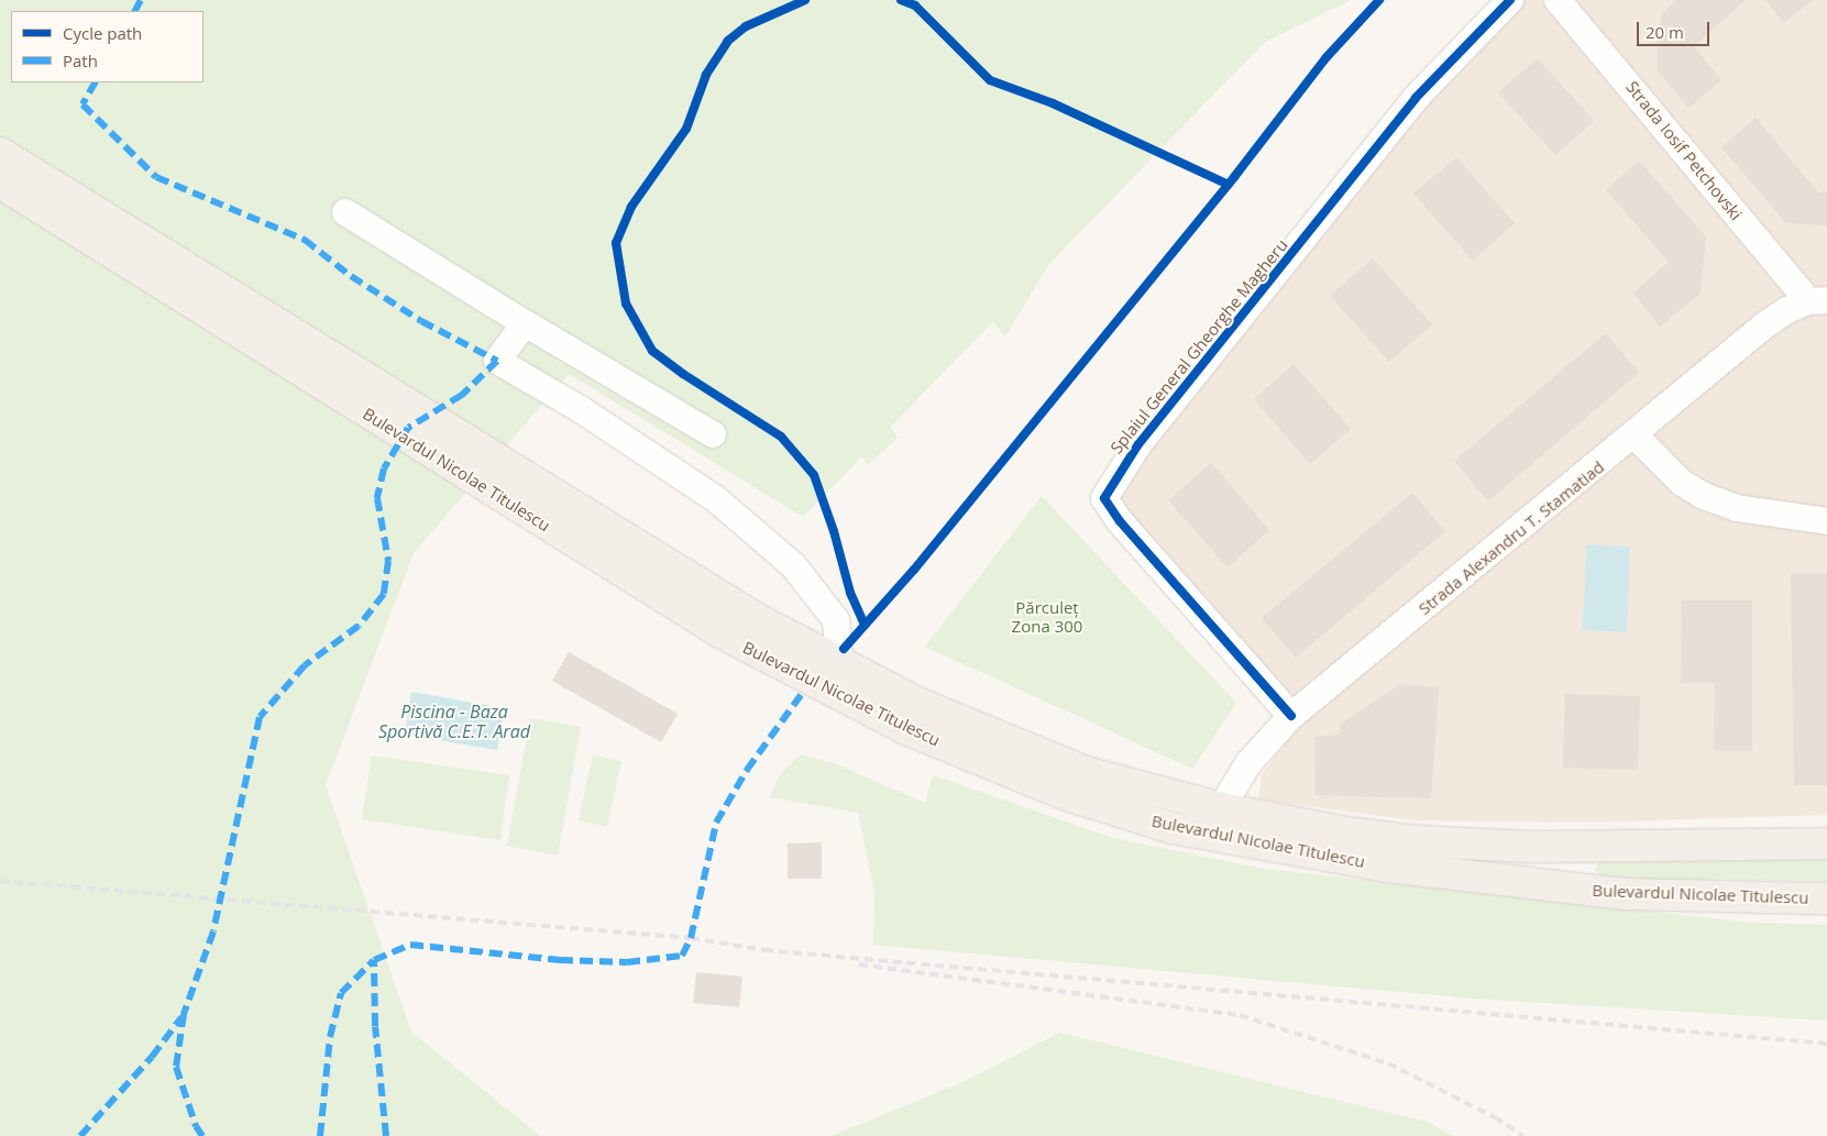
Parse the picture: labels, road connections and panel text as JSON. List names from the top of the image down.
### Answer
{
  "streets": {
    "main road": ["Bulevardul Nicolae Titulescu"],
    "street": ["Strada Iosif Petchovski", "Splaiul General Gheorghe Magheru", "Strada Alexandru T. Stamatiad"]
  },
  "crossings": [
    ["Strada Iosif Petchovski", "Strada Alexandru T. Stamatiad"],
    ["Splaiul General Gheorghe Magheru", "Strada Alexandru T. Stamatiad"],
    ["Bulevardul Nicolae Titulescu", "Strada Alexandru T. Stamatiad"]
  ],
  "water": ["Piscina - Baza Sportivă C.E.T. Arad"],
  "parks": ["Părculeț Zona 300"],
  "legend": ["Cycle path", "Path"],
  "scale_bar": "20 m"
}
